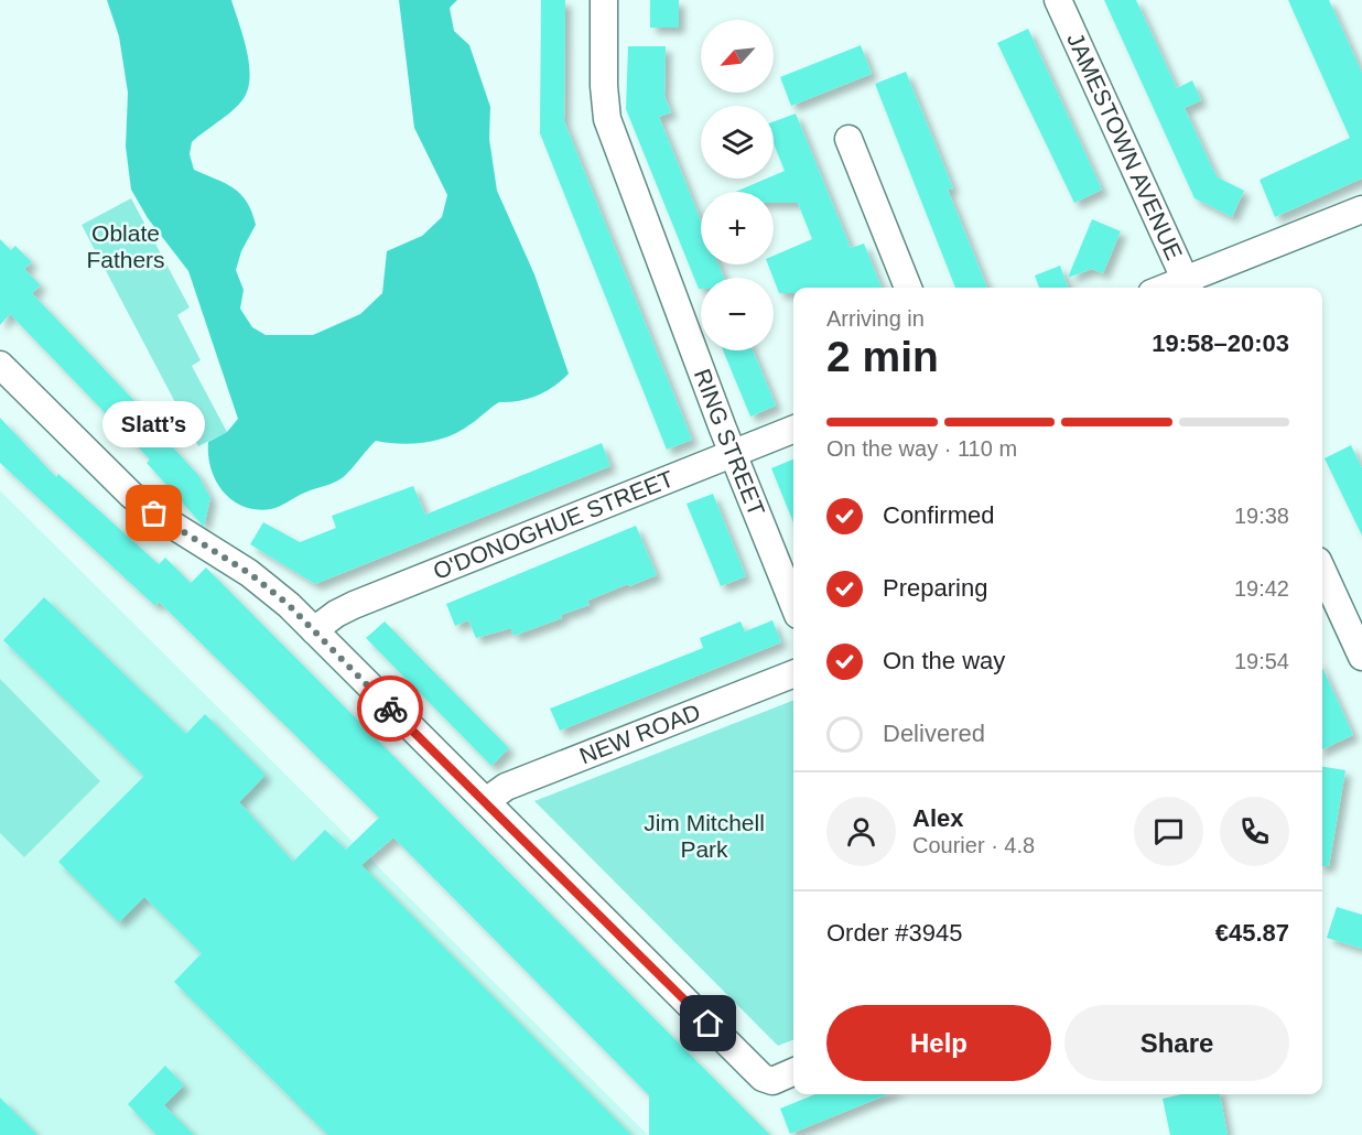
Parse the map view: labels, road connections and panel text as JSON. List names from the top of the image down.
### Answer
{
  "streets": {
    "street": [
      "JAMESTOWN AVENUE",
      "RING STREET",
      "O'DONOGHUE STREET",
      "NEW ROAD"
    ]
  },
  "crossings": [
    ["RING STREET", "O'DONOGHUE STREET"]
  ],
  "parks": ["Oblate Fathers", "Jim Mitchell Park"],
  "places": ["Slatt’s"],
  "north": "bottom left",
  "page": {
    "map_buttons": ["+", "−"],
    "heading": ["2 min", "Arriving in", "19:58–20:03"],
    "panel": [
      "Alex",
      "Courier · 4.8",
      "Order #3945",
      "€45.87"
    ],
    "bar": "On the way · 110 m",
    "bubble": "Slatt’s",
    "list": [
      ["Confirmed", "19:38"],
      ["Preparing", "19:42"],
      ["On the way", "19:54"],
      "Delivered"
    ],
    "buttons": ["Help", "Share"]
  }
}
